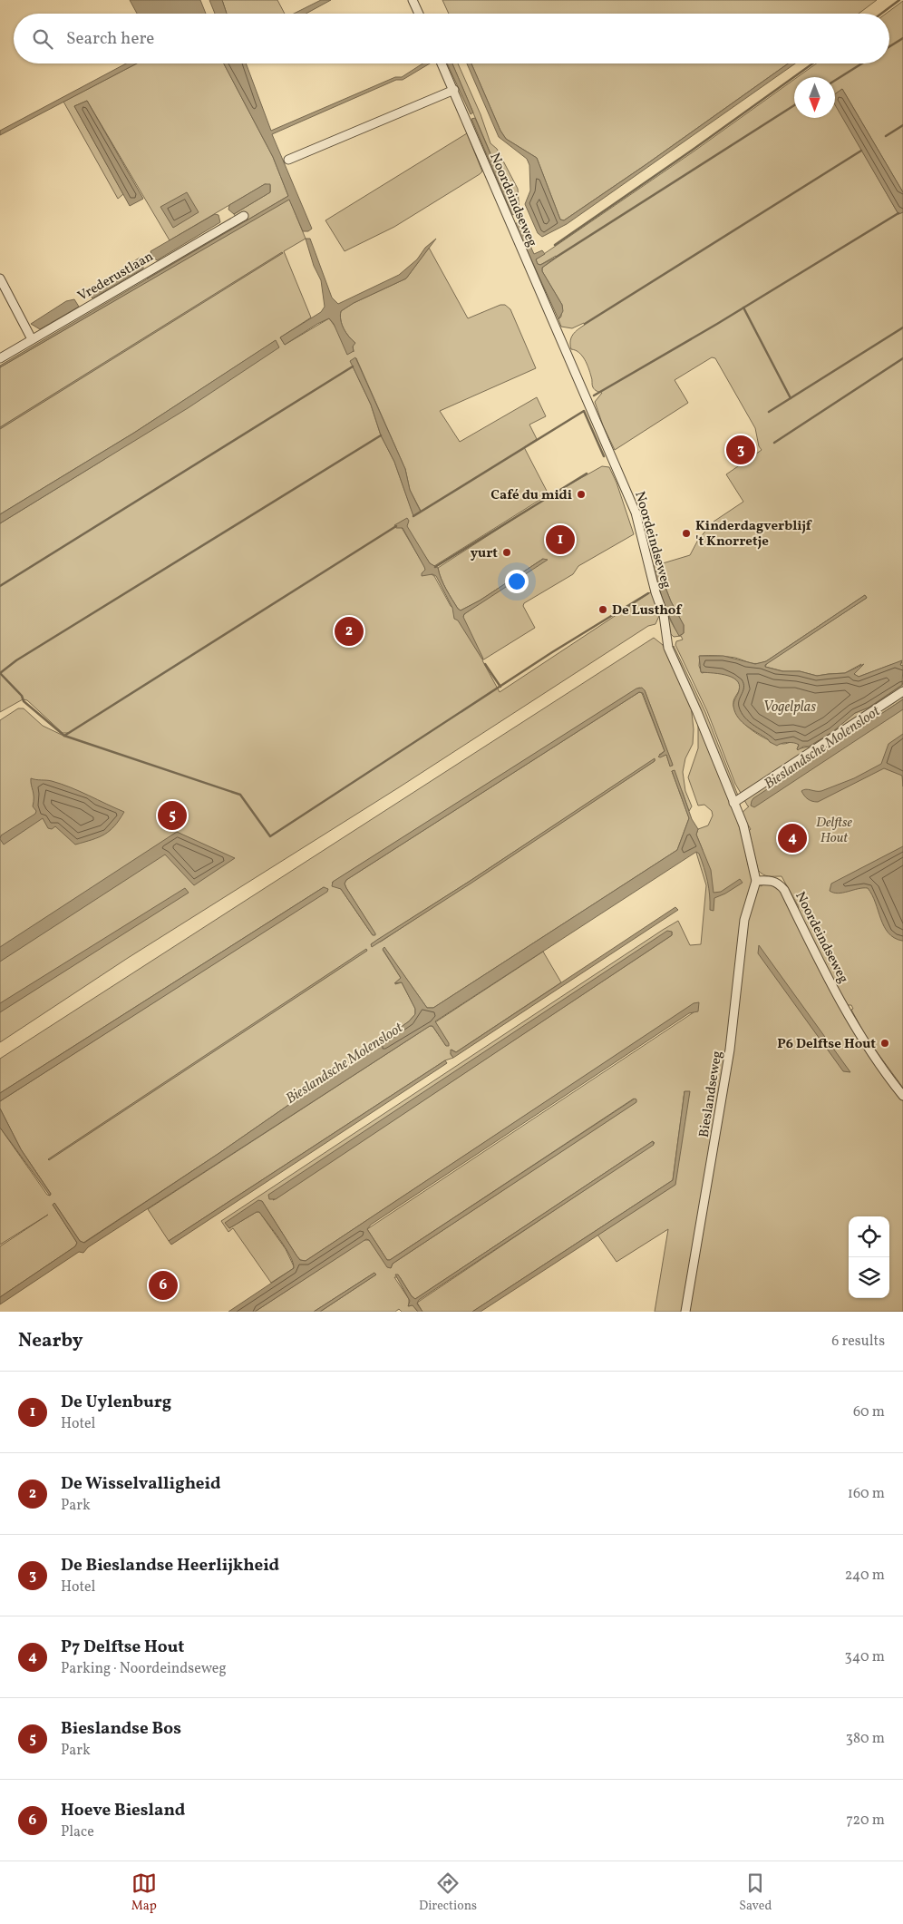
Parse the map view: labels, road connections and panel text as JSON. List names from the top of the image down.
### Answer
{
  "streets": {
    "street": ["Noordeindseweg", "Vrederustlaan", "Bieslandseweg"]
  },
  "crossings": [
    ["Noordeindseweg", "Bieslandseweg"]
  ],
  "water": ["Vogelplas", "Bieslandsche Molensloot"],
  "parks": ["Delftse Hout"],
  "places": [
    "Café du midi",
    "Kinderdagverblijf 't Knorretje",
    "yurt",
    "De Lusthof",
    "P6 Delftse Hout"
  ],
  "north": "bottom",
  "page": {
    "search": "Search here",
    "pins": [
      "3",
      "1",
      "2",
      "5",
      "4",
      "6"
    ],
    "heading": ["Nearby", "6 results"],
    "list": [
      {
        "mark": "1",
        "name": "De Uylenburg",
        "note": "Hotel",
        "value": "60 m"
      },
      {
        "mark": "2",
        "name": "De Wisselvalligheid",
        "note": "Park",
        "value": "160 m"
      },
      {
        "mark": "3",
        "name": "De Bieslandse Heerlijkheid",
        "note": "Hotel",
        "value": "240 m"
      },
      {
        "mark": "4",
        "name": "P7 Delftse Hout",
        "note": "Parking · Noordeindseweg",
        "value": "340 m"
      },
      {
        "mark": "5",
        "name": "Bieslandse Bos",
        "note": "Park",
        "value": "380 m"
      },
      {
        "mark": "6",
        "name": "Hoeve Biesland",
        "note": "Place",
        "value": "720 m"
      }
    ],
    "nav": ["Map", "Directions", "Saved"]
  }
}
